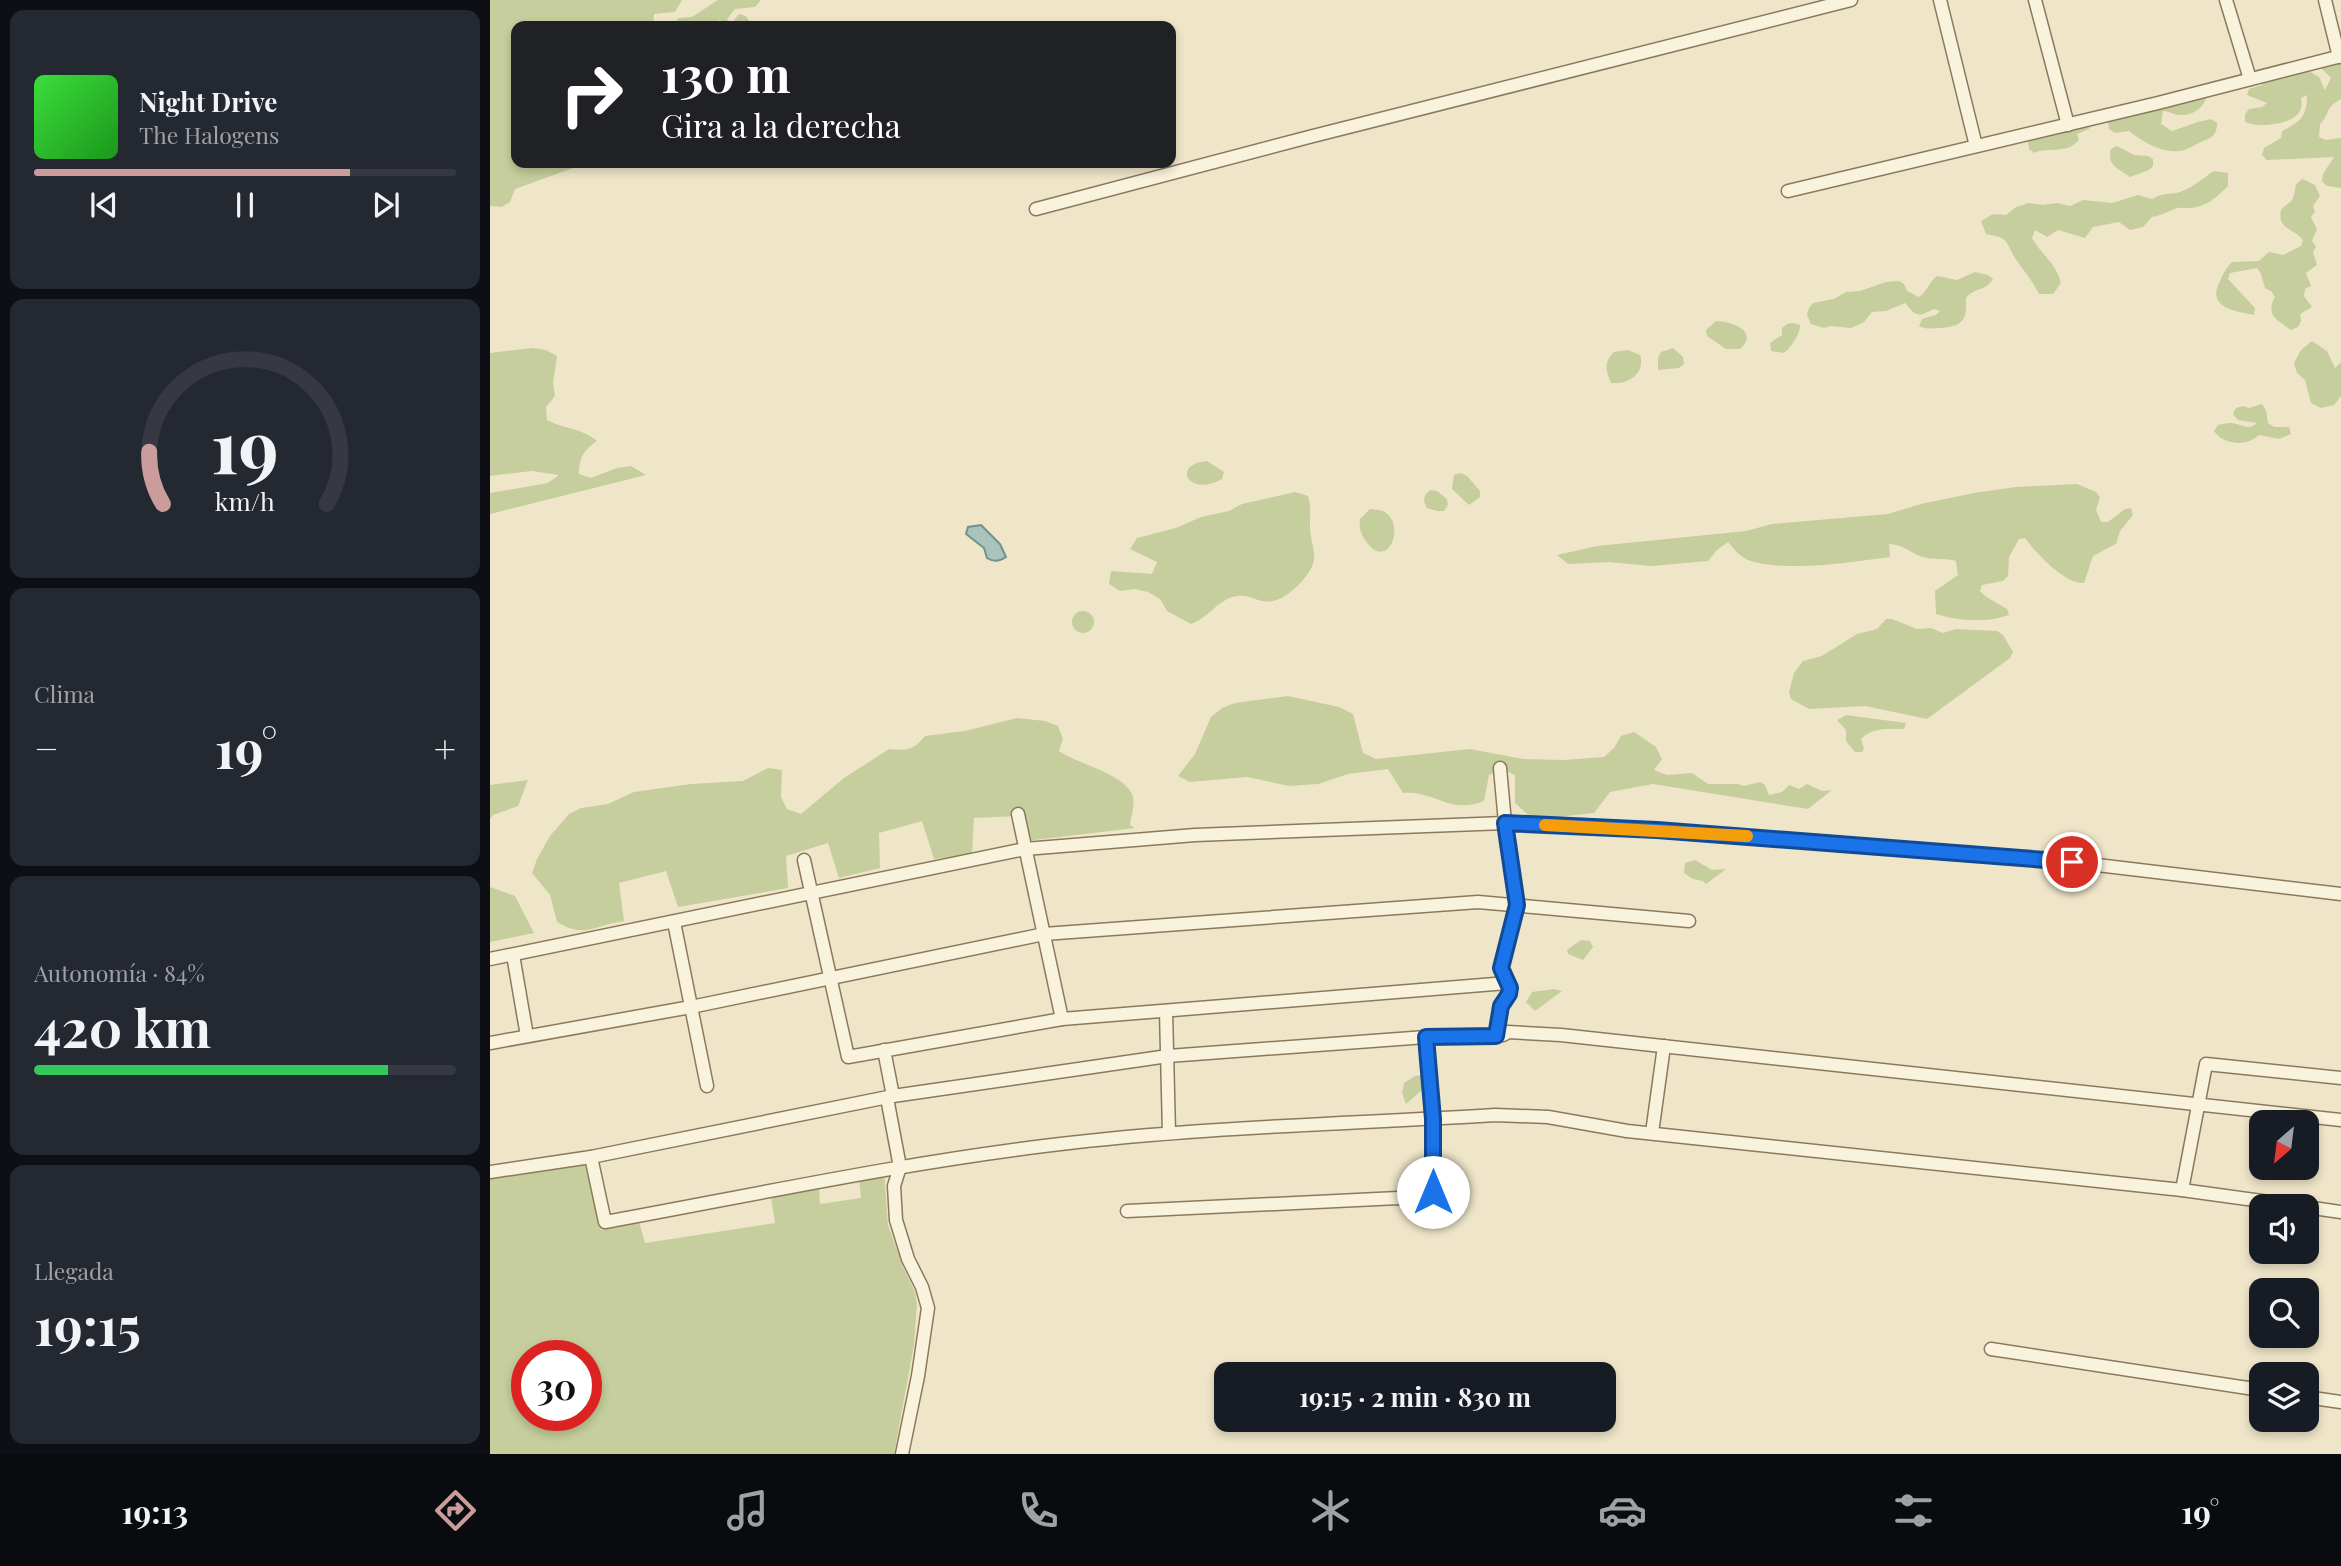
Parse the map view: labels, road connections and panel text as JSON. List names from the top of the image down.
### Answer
{
  "north": "bottom left",
  "page": {
    "turn": ["130 m", "Gira a la derecha"],
    "song": ["Night Drive", "The Halogens"],
    "tile": [
      "Clima",
      ["Autonomía · 84%", "420 km"],
      ["Llegada", "19:15"]
    ],
    "heat": ["−", "19°", "+"],
    "limit": "30",
    "trip": "19:15 · 2 min · 830 m",
    "tabs": ["19:13", "19°"],
    "gauge": ["19", "km/h"]
  }
}
